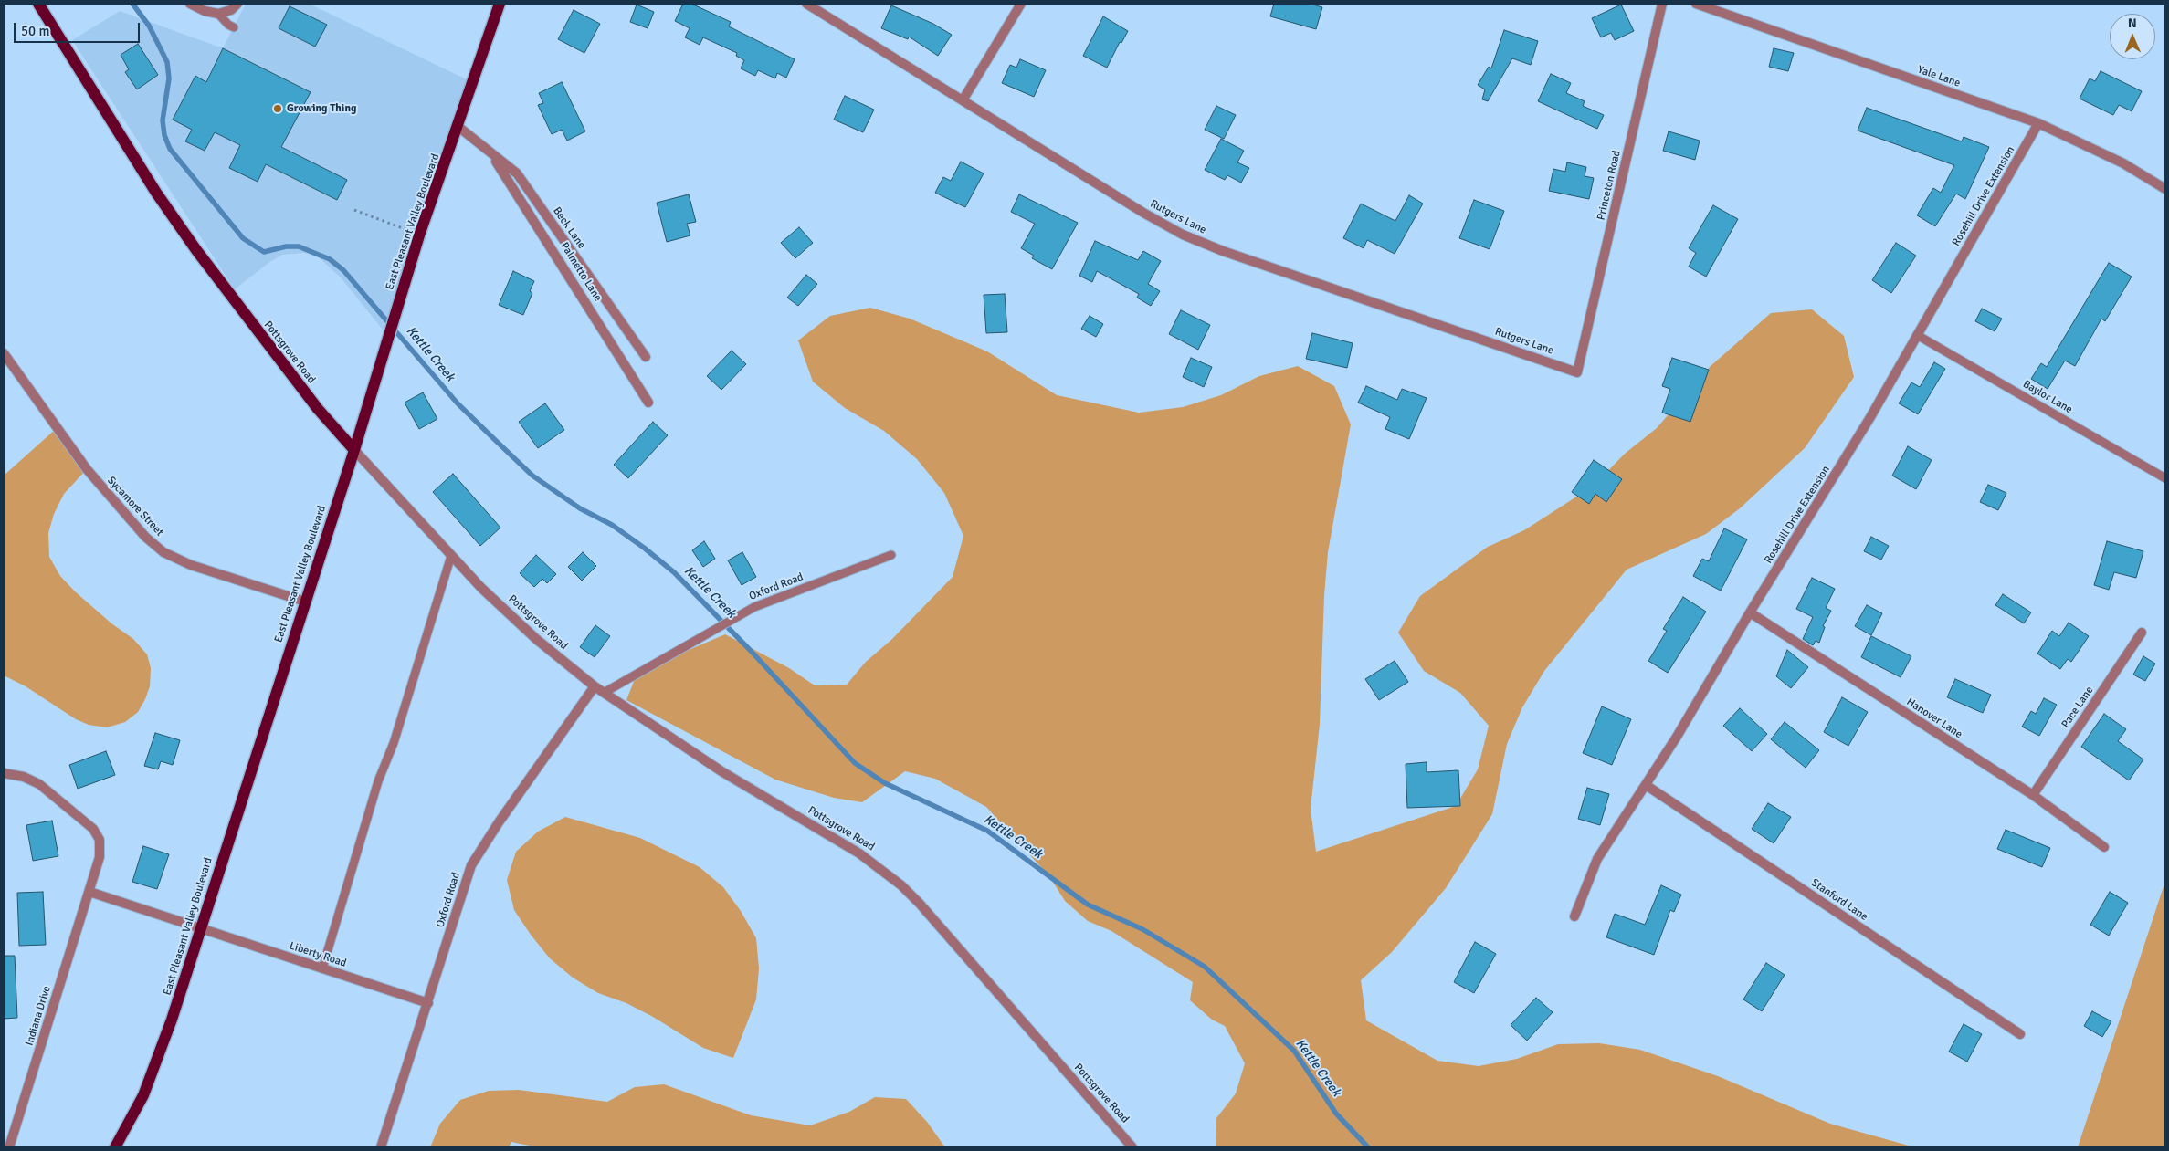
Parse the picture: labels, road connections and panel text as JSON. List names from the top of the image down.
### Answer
{
  "streets": {
    "main road": ["East Pleasant Valley Boulevard", "Pottsgrove Road"],
    "street": [
      "Yale Lane",
      "Princeton Road",
      "Rosehill Drive Extension",
      "Rutgers Lane",
      "Beck Lane",
      "Palmetto Lane",
      "Sycamore Street",
      "Oxford Road",
      "Pace Lane",
      "Hanover Lane",
      "Stanford Lane",
      "Liberty Road",
      "Indiana Drive"
    ],
    "lane": ["Baylor Lane"]
  },
  "crossings": [
    ["Yale Lane", "Rosehill Drive Extension"],
    ["Princeton Road", "Rutgers Lane"],
    ["Rosehill Drive Extension", "Baylor Lane"],
    ["Rosehill Drive Extension", "Hanover Lane"],
    ["Rosehill Drive Extension", "Stanford Lane"],
    ["East Pleasant Valley Boulevard", "Beck Lane"],
    ["East Pleasant Valley Boulevard", "Pottsgrove Road"],
    ["East Pleasant Valley Boulevard", "Sycamore Street"],
    ["East Pleasant Valley Boulevard", "Liberty Road"],
    ["Beck Lane", "Palmetto Lane"],
    ["Pottsgrove Road", "Oxford Road"],
    ["Oxford Road", "Liberty Road"],
    ["Pace Lane", "Hanover Lane"]
  ],
  "water": ["Kettle Creek"],
  "places": ["Growing Thing"],
  "scale_bar": "50 m",
  "north": "top"
}
